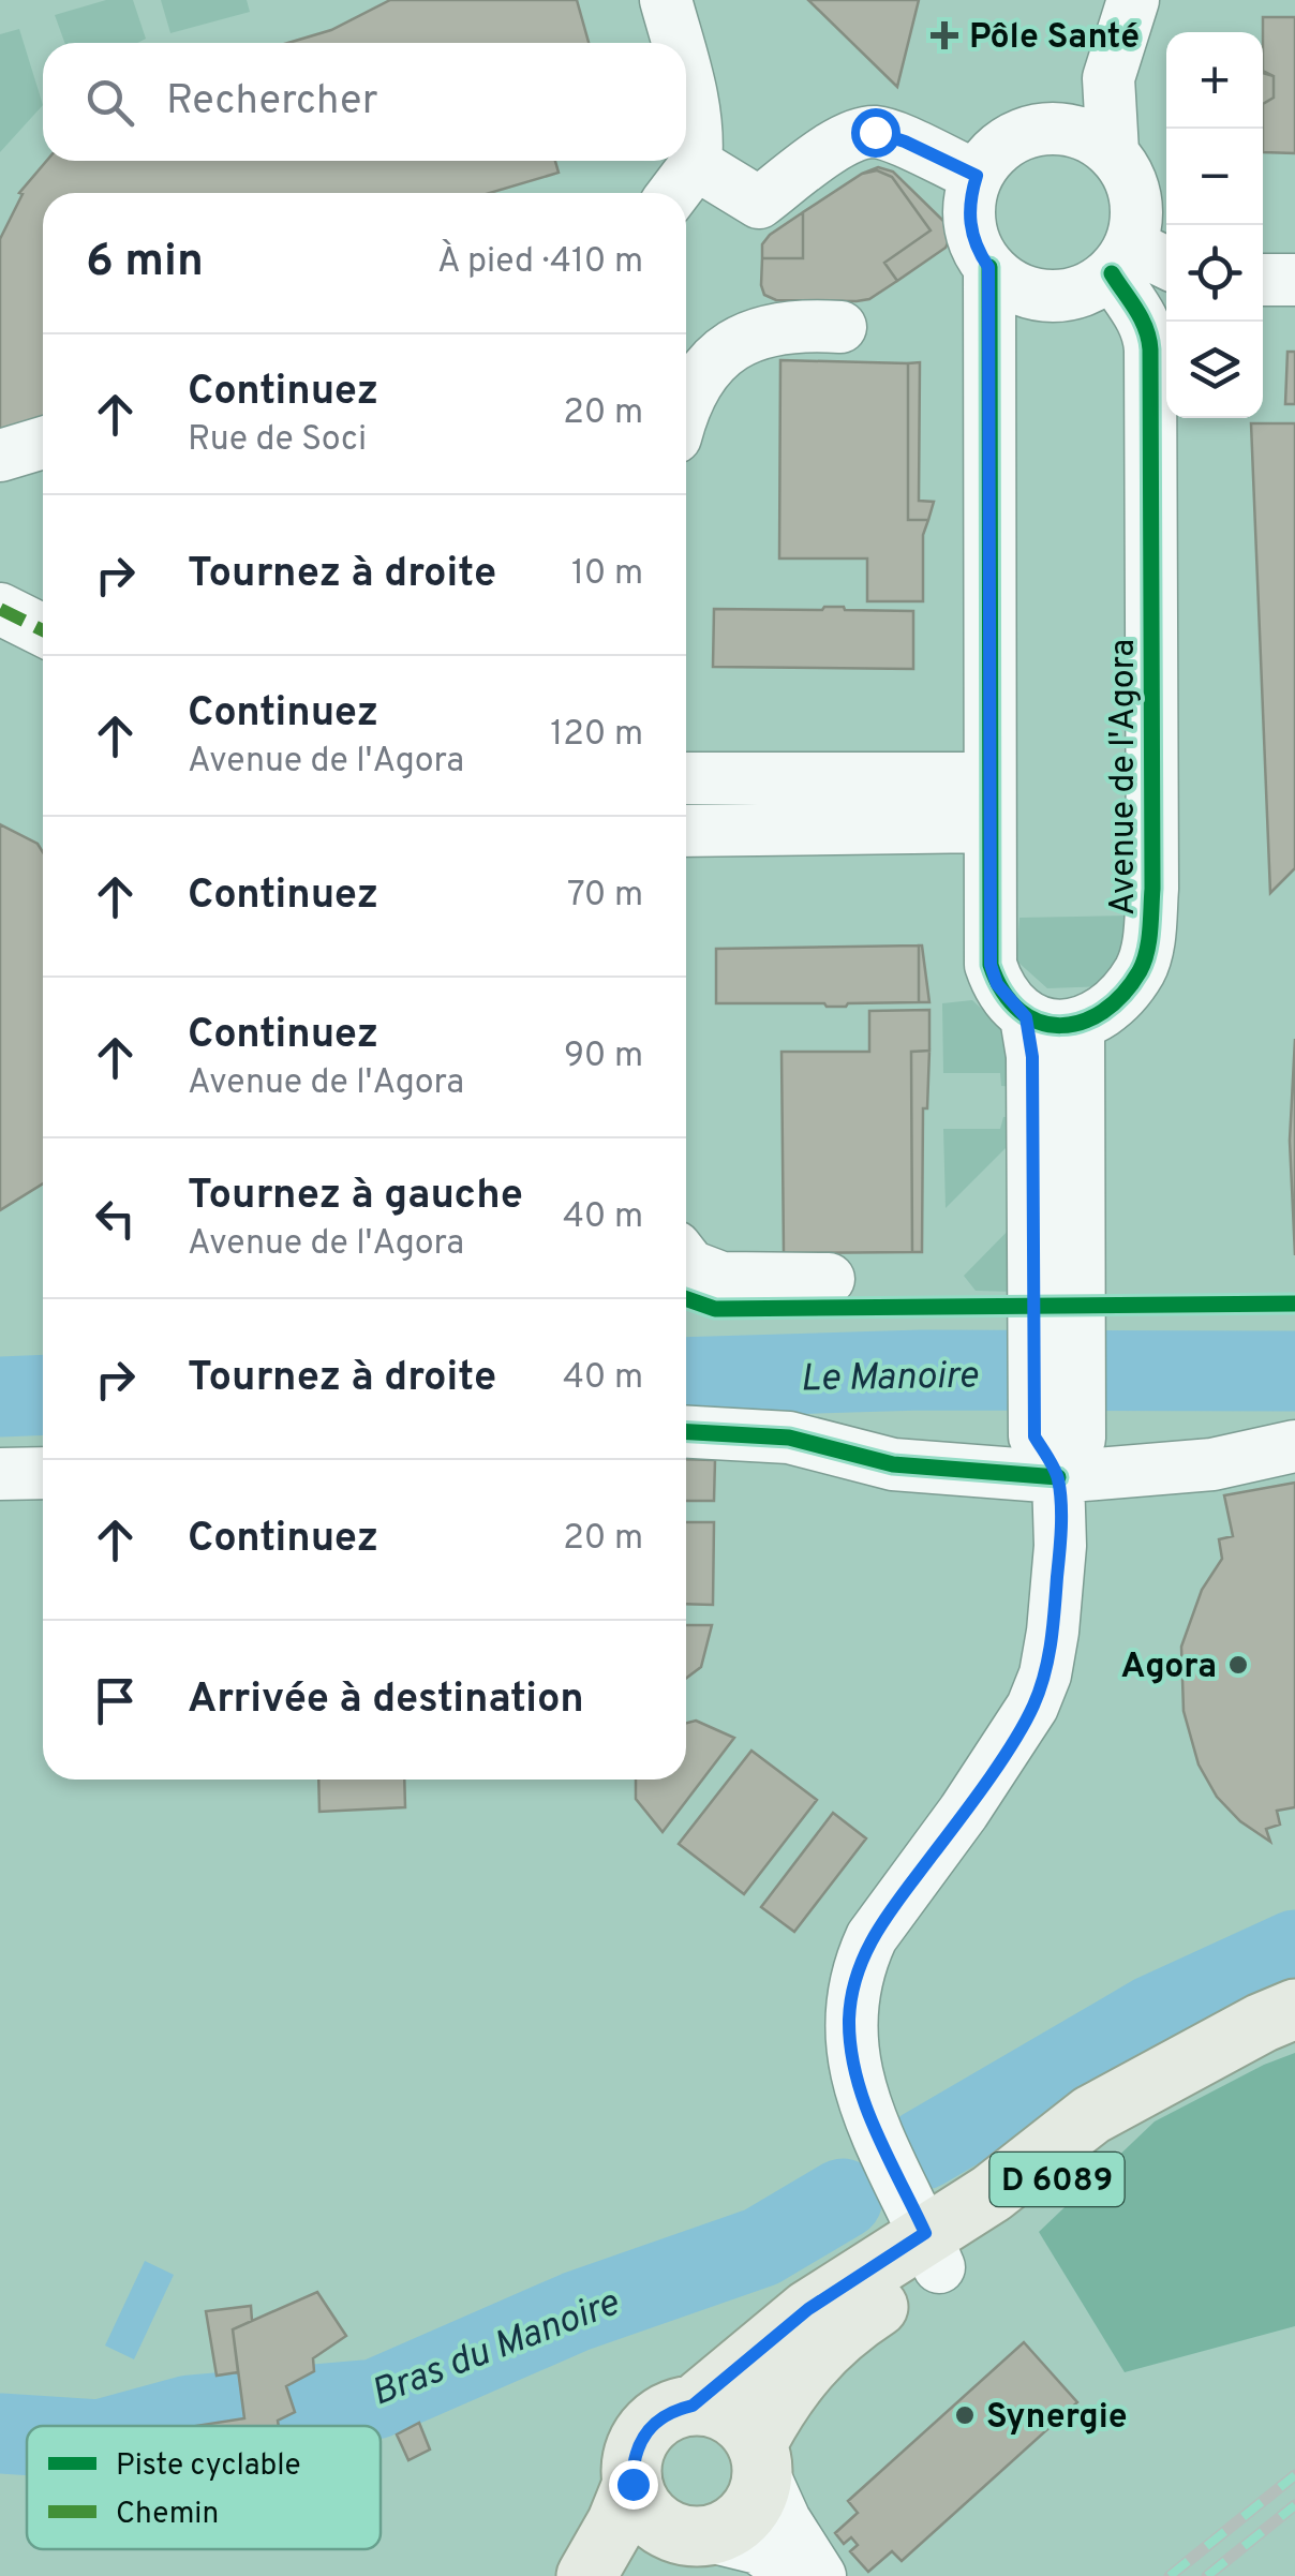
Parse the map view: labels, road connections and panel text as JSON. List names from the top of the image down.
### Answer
{
  "streets": {
    "main road": ["D 6089"],
    "street": ["Avenue de l'Agora"]
  },
  "water": ["Le Manoire", "Bras du Manoire"],
  "places": {
    "health": ["Pôle Santé"],
    "other": ["Agora", "Synergie"]
  },
  "legend": ["Piste cyclable", "Chemin"],
  "page": {
    "map_buttons": ["+", "−"],
    "search": "Rechercher",
    "heading": ["6 min", "À pied · 410 m"],
    "list": [
      ["Continuez", "Rue de Soci", "20 m"],
      ["Tournez à droite", "10 m"],
      ["Continuez", "Avenue de l'Agora", "120 m"],
      ["Continuez", "70 m"],
      ["Continuez", "Avenue de l'Agora", "90 m"],
      ["Tournez à gauche", "Avenue de l'Agora", "40 m"],
      ["Tournez à droite", "40 m"],
      ["Continuez", "20 m"],
      "Arrivée à destination"
    ]
  }
}
